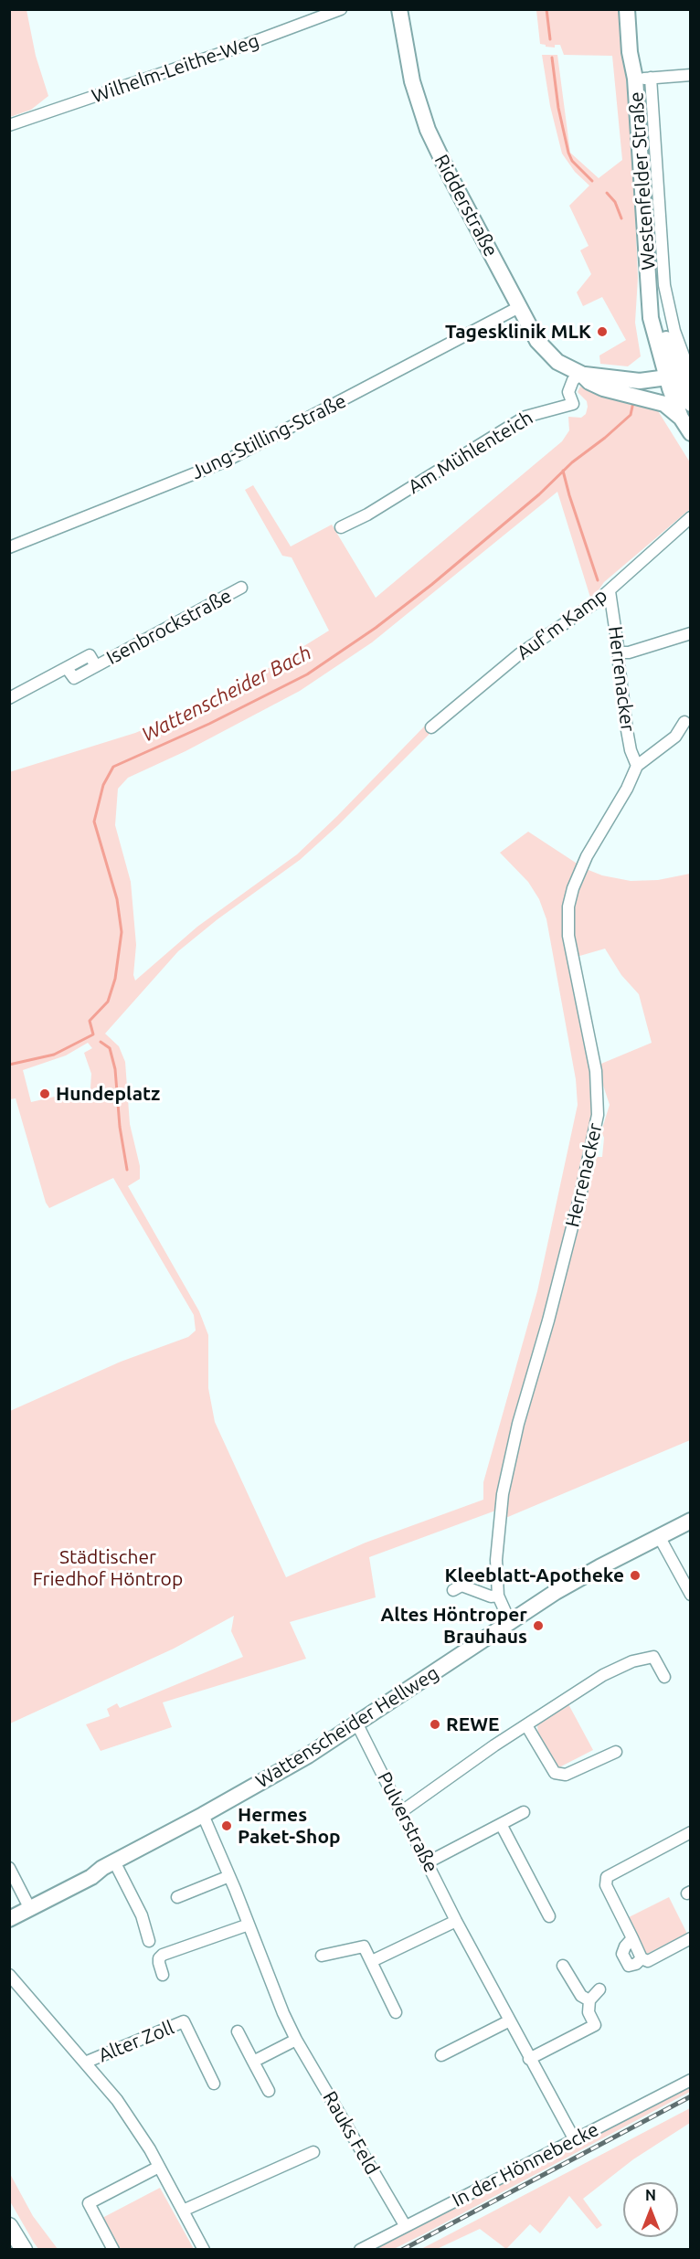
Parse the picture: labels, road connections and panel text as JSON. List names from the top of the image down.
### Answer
{
  "streets": {
    "street": [
      "Wilhelm-Leithe-Weg",
      "Westenfelder Straße",
      "Ridderstraße",
      "Jung-Stilling-Straße",
      "Am Mühlenteich",
      "Auf'm Kamp",
      "Isenbrockstraße",
      "Herrenacker",
      "Wattenscheider Hellweg",
      "Pulverstraße",
      "Alter Zoll",
      "Rauks Feld",
      "In der Hönnebecke"
    ]
  },
  "crossings": [
    ["Westenfelder Straße", "Ridderstraße"],
    ["Ridderstraße", "Jung-Stilling-Straße"],
    ["Ridderstraße", "Am Mühlenteich"],
    ["Auf'm Kamp", "Herrenacker"],
    ["Herrenacker", "Wattenscheider Hellweg"],
    ["Wattenscheider Hellweg", "Pulverstraße"],
    ["Wattenscheider Hellweg", "Rauks Feld"],
    ["Pulverstraße", "In der Hönnebecke"],
    ["Rauks Feld", "In der Hönnebecke"]
  ],
  "water": ["Wattenscheider Bach"],
  "parks": ["Städtischer Friedhof Höntrop"],
  "places": [
    "Tagesklinik MLK",
    "Hundeplatz",
    "Kleeblatt-Apotheke",
    "Altes Höntroper Brauhaus",
    "REWE",
    "Hermes Paket-Shop"
  ],
  "north": "top"
}
